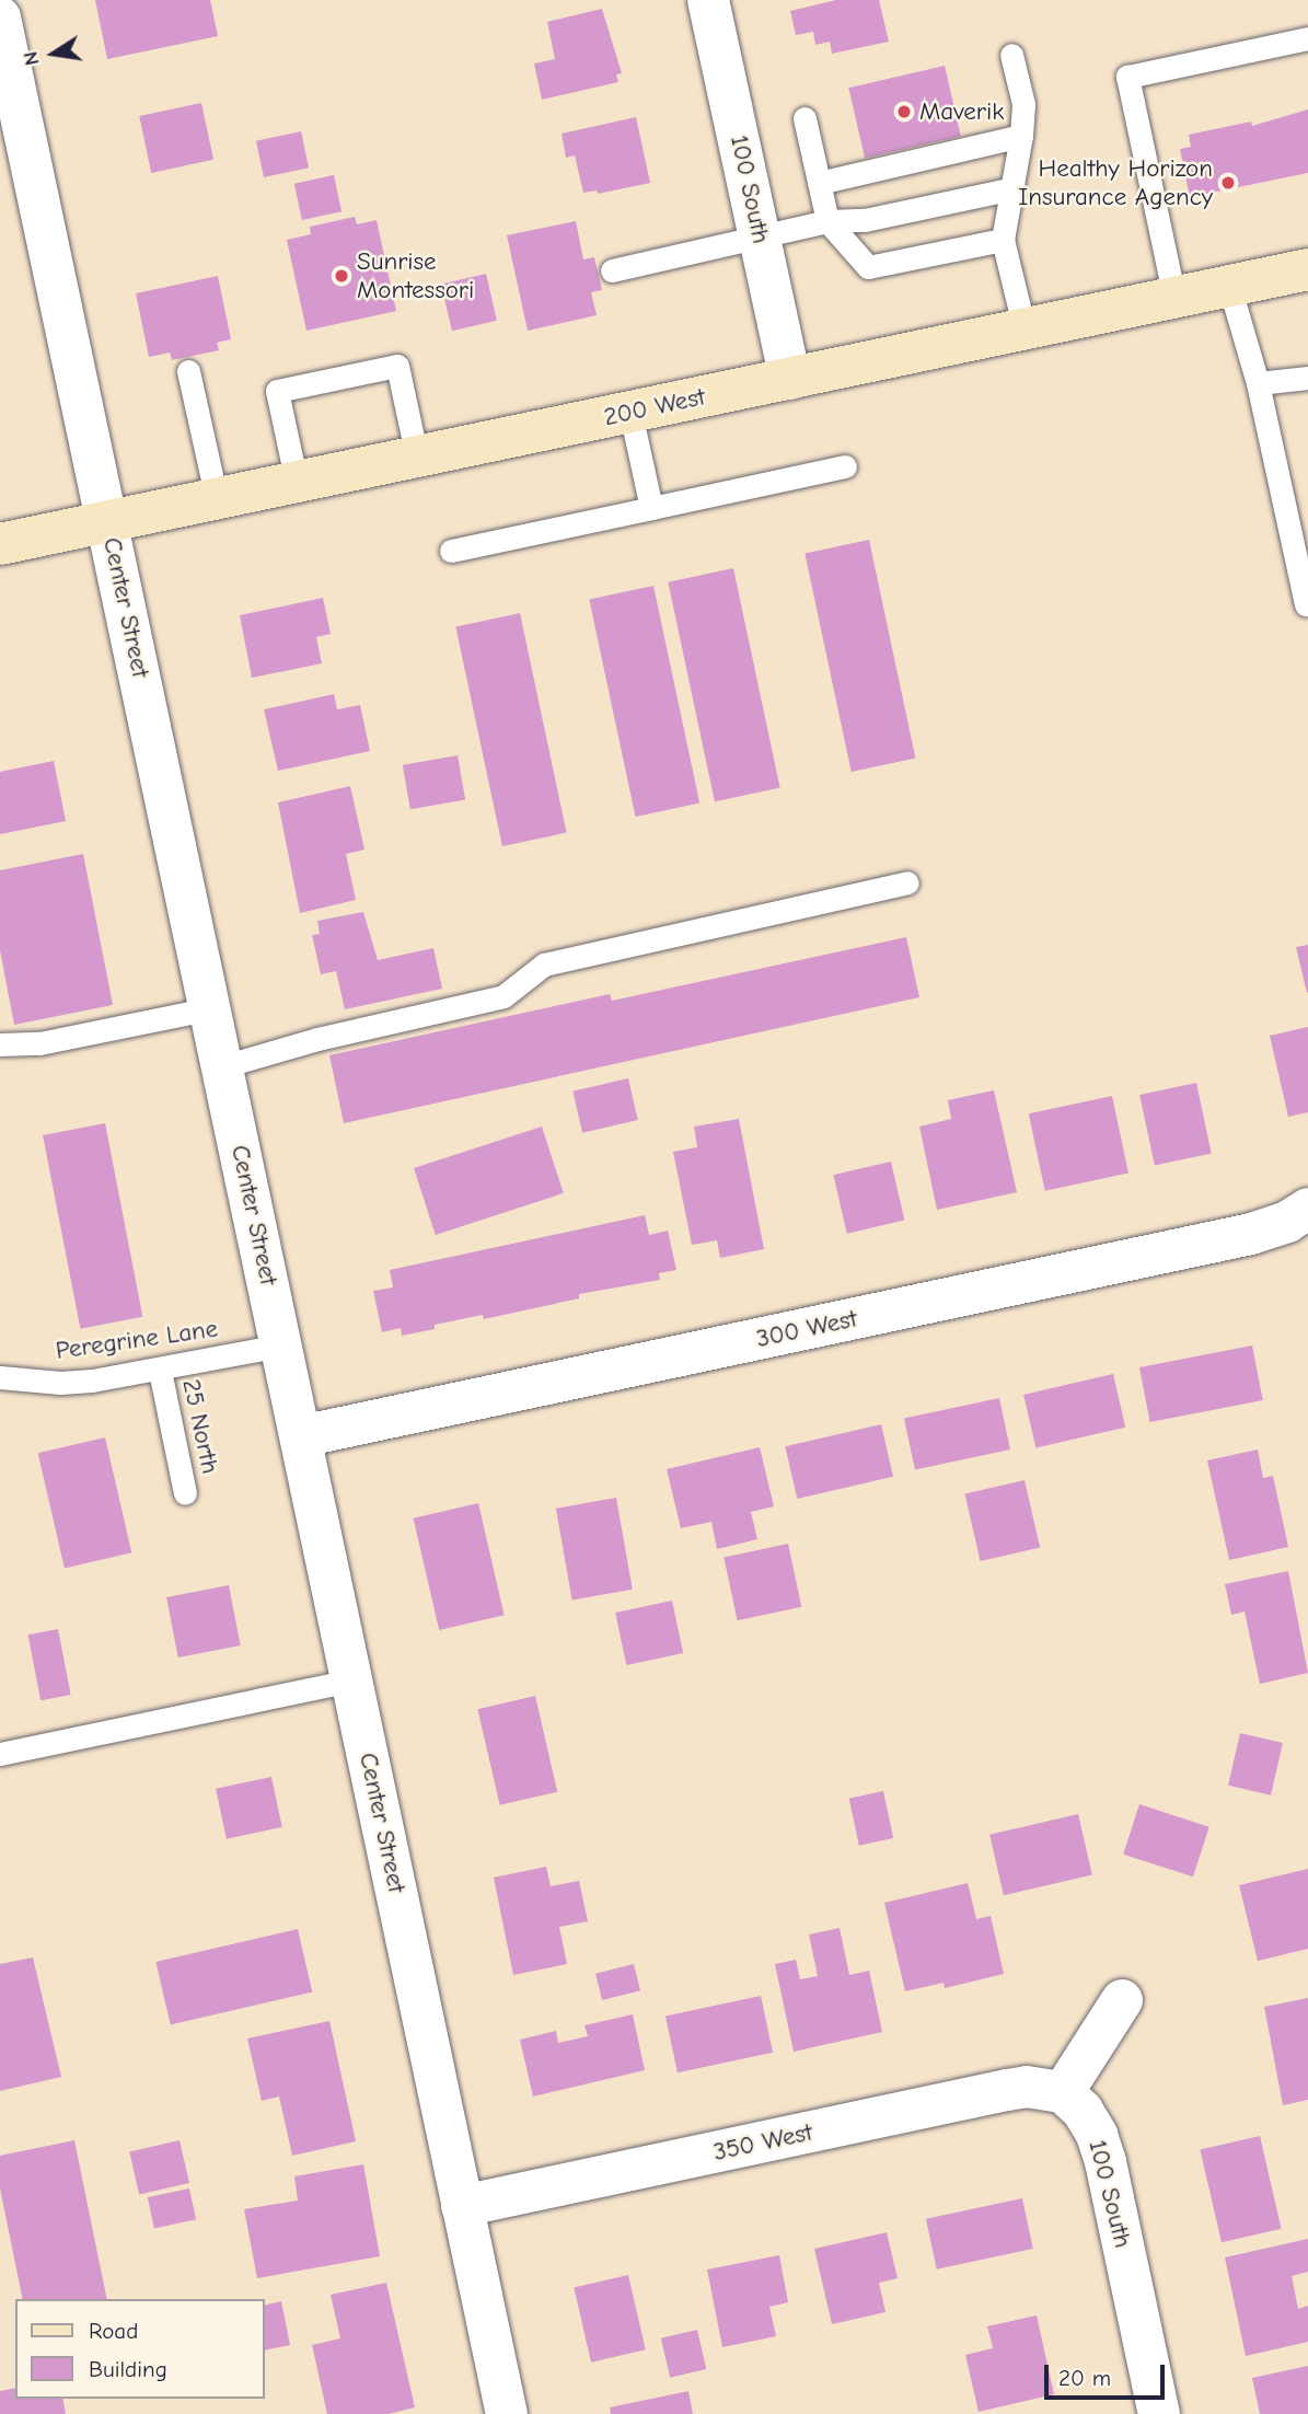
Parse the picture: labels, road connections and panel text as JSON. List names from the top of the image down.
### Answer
{
  "streets": {
    "main road": ["200 West"],
    "street": [
      "100 South",
      "Center Street",
      "300 West",
      "350 West"
    ],
    "lane": ["Peregrine Lane", "25 North"]
  },
  "crossings": [
    ["100 South", "200 West"],
    ["100 South", "350 West"],
    ["200 West", "Center Street"],
    ["Center Street", "300 West"],
    ["Center Street", "Peregrine Lane"],
    ["Center Street", "350 West"],
    ["Peregrine Lane", "25 North"]
  ],
  "places": ["Maverik", "Healthy Horizon Insurance Agency", "Sunrise Montessori"],
  "legend": ["Road", "Building"],
  "scale_bar": "20 m",
  "north": "left"
}
